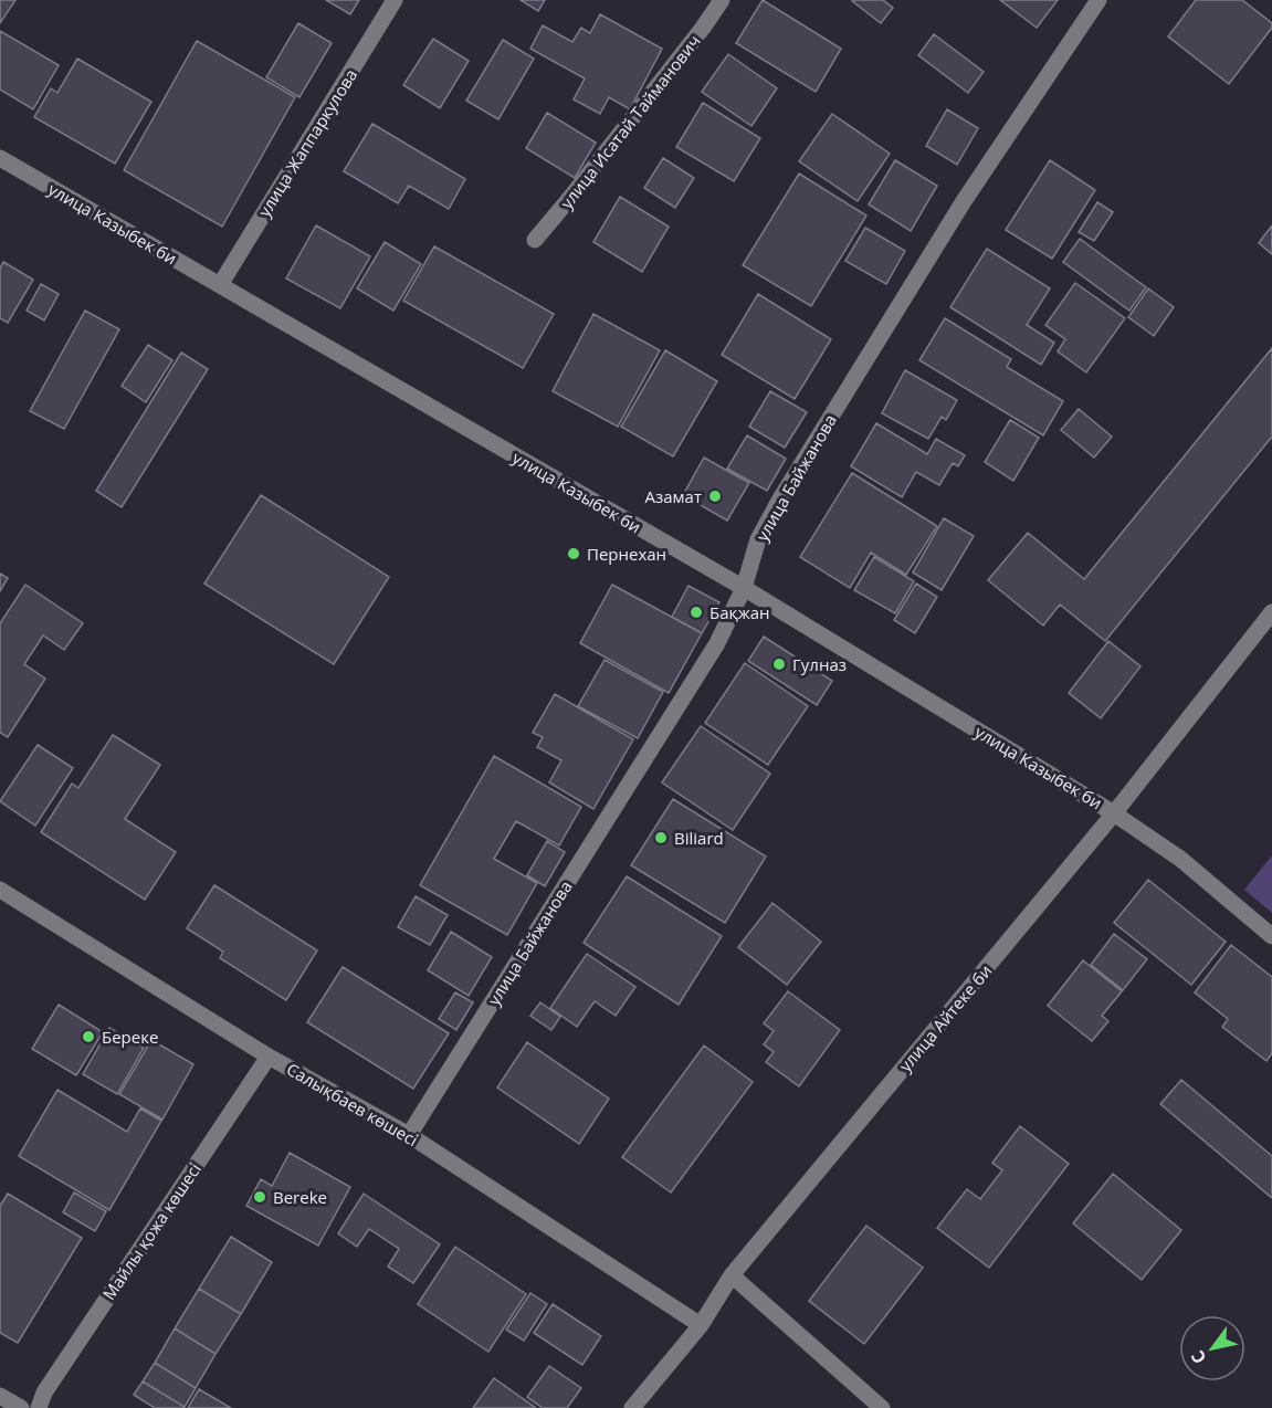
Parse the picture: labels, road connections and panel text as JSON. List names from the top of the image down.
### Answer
{
  "streets": {
    "street": [
      "улица Исатай Тайманович",
      "улица Жаппаркулова",
      "улица Казыбек би",
      "улица Байжанова",
      "улица Айтеке би",
      "Салықбаев көшесі",
      "Майлы қожа көшесі"
    ]
  },
  "crossings": [
    ["улица Жаппаркулова", "улица Казыбек би"],
    ["улица Казыбек би", "улица Байжанова"],
    ["улица Казыбек би", "улица Айтеке би"],
    ["улица Байжанова", "Салықбаев көшесі"],
    ["улица Айтеке би", "Салықбаев көшесі"],
    ["Салықбаев көшесі", "Майлы қожа көшесі"]
  ],
  "places": [
    "Азамат",
    "Пернехан",
    "Бақжан",
    "Гулназ",
    "Biliard",
    "Береке",
    "Bereke"
  ],
  "north": "bottom left"
}
